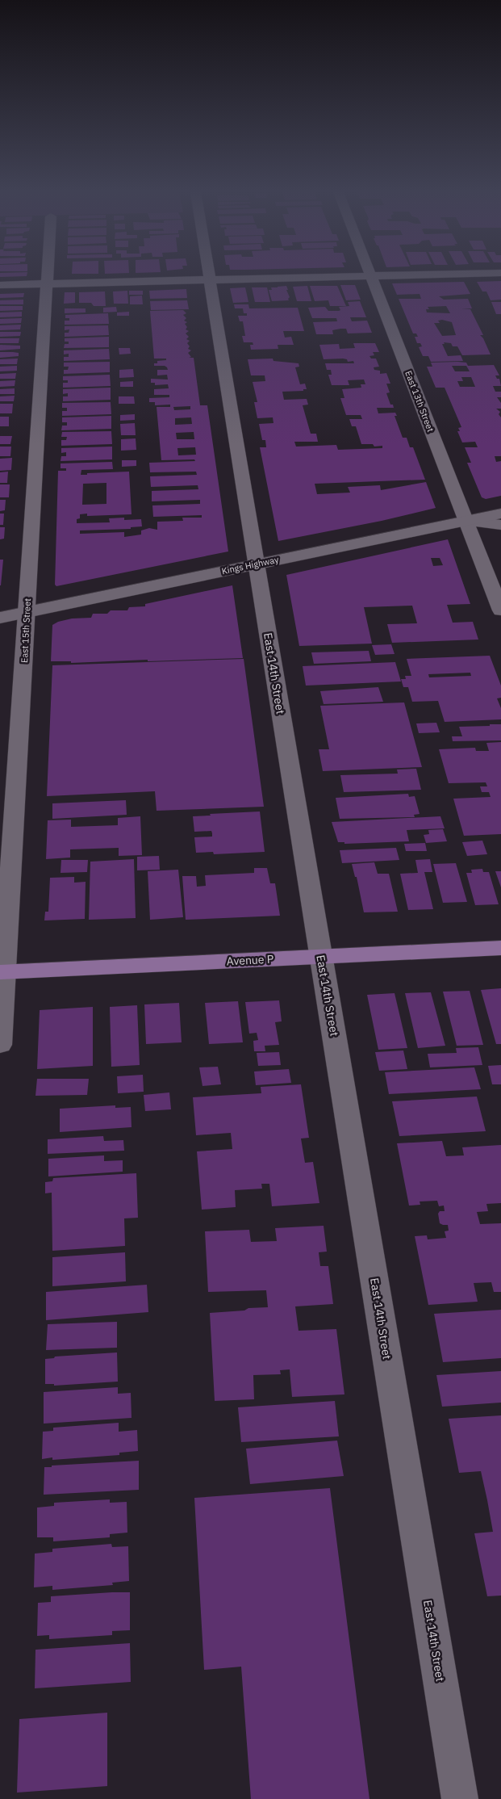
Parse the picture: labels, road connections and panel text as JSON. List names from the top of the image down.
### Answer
{
  "streets": {
    "main road": ["Avenue P"],
    "street": [
      "East 13th Street",
      "Kings Highway",
      "East 15th Street",
      "East 14th Street"
    ]
  },
  "crossings": [
    ["East 13th Street", "Kings Highway"],
    ["Kings Highway", "East 15th Street"],
    ["Kings Highway", "East 14th Street"],
    ["East 15th Street", "Avenue P"],
    ["East 14th Street", "Avenue P"]
  ]
}
